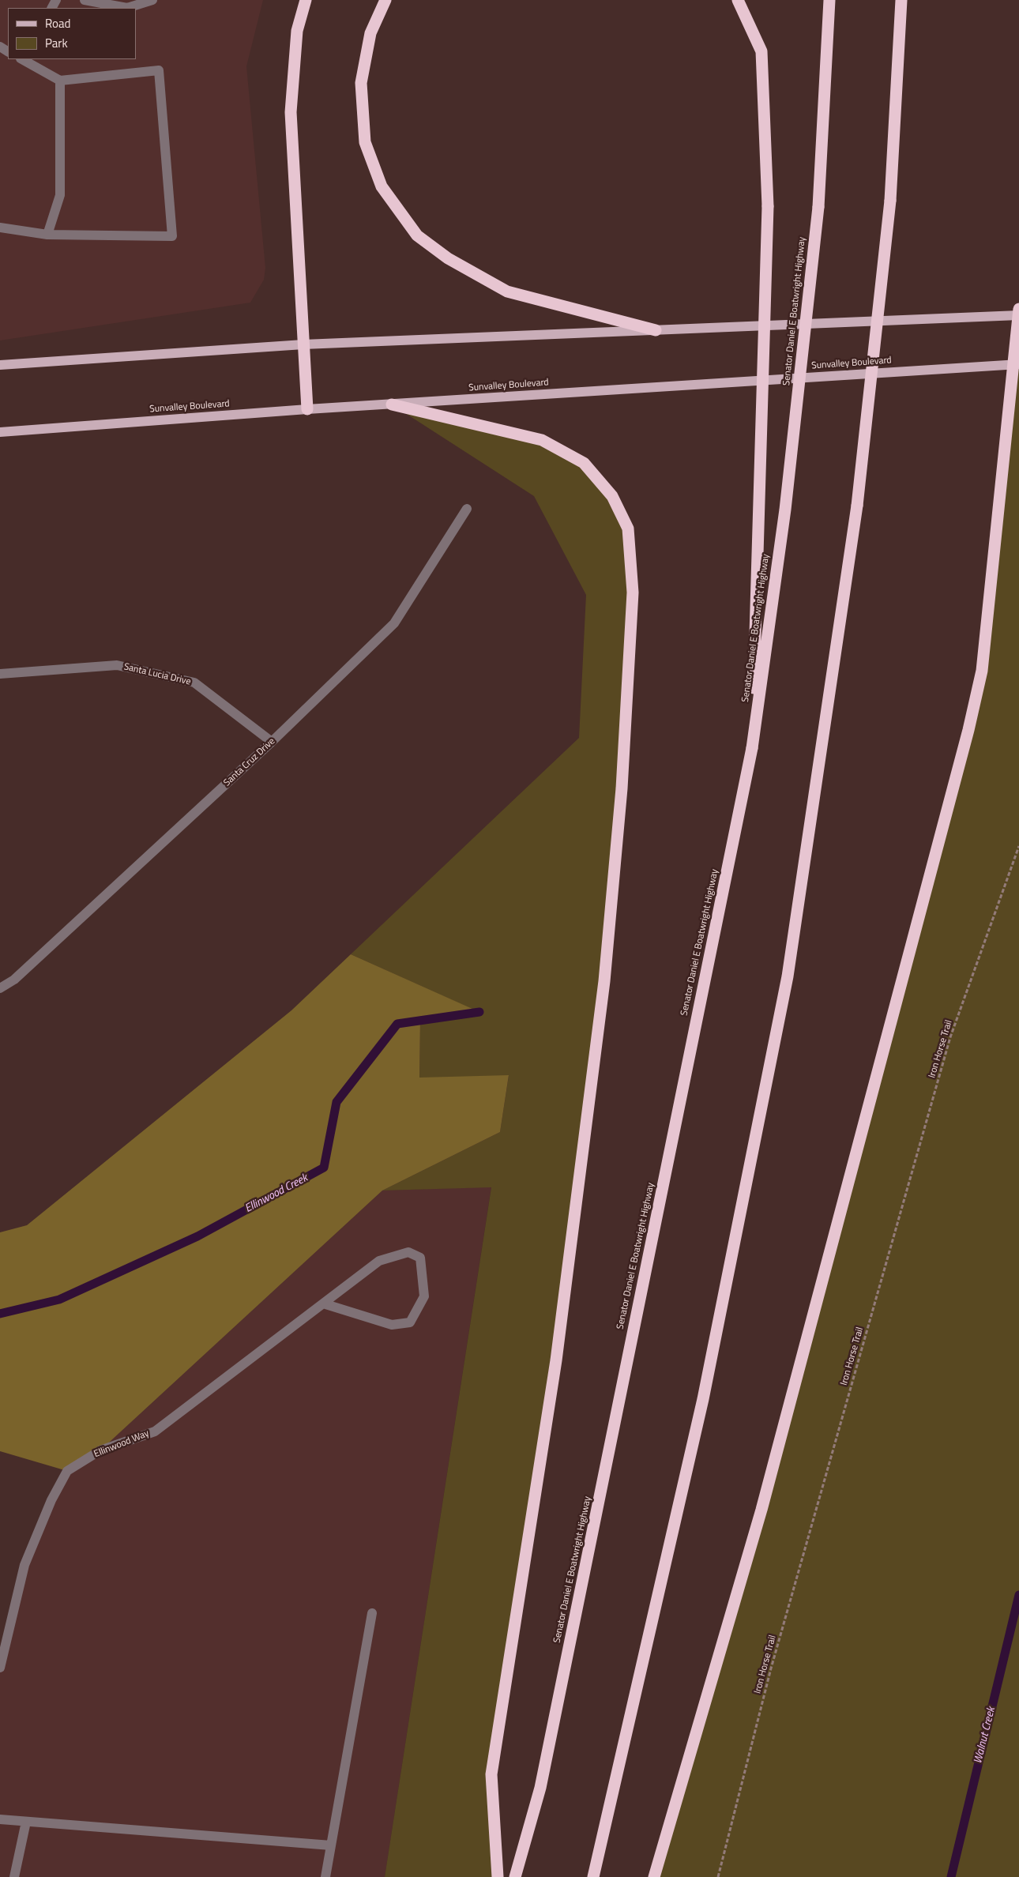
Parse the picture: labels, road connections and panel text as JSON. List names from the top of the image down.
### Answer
{
  "streets": {
    "highway": ["Senator Daniel E Boatwright Highway"],
    "main road": ["Sunvalley Boulevard"],
    "street": ["Santa Lucia Drive", "Santa Cruz Drive", "Ellinwood Way"],
    "path": ["Iron Horse Trail"]
  },
  "crossings": [
    ["Santa Lucia Drive", "Santa Cruz Drive"]
  ],
  "water": ["Ellinwood Creek", "Walnut Creek"],
  "legend": ["Road", "Park"]
}
